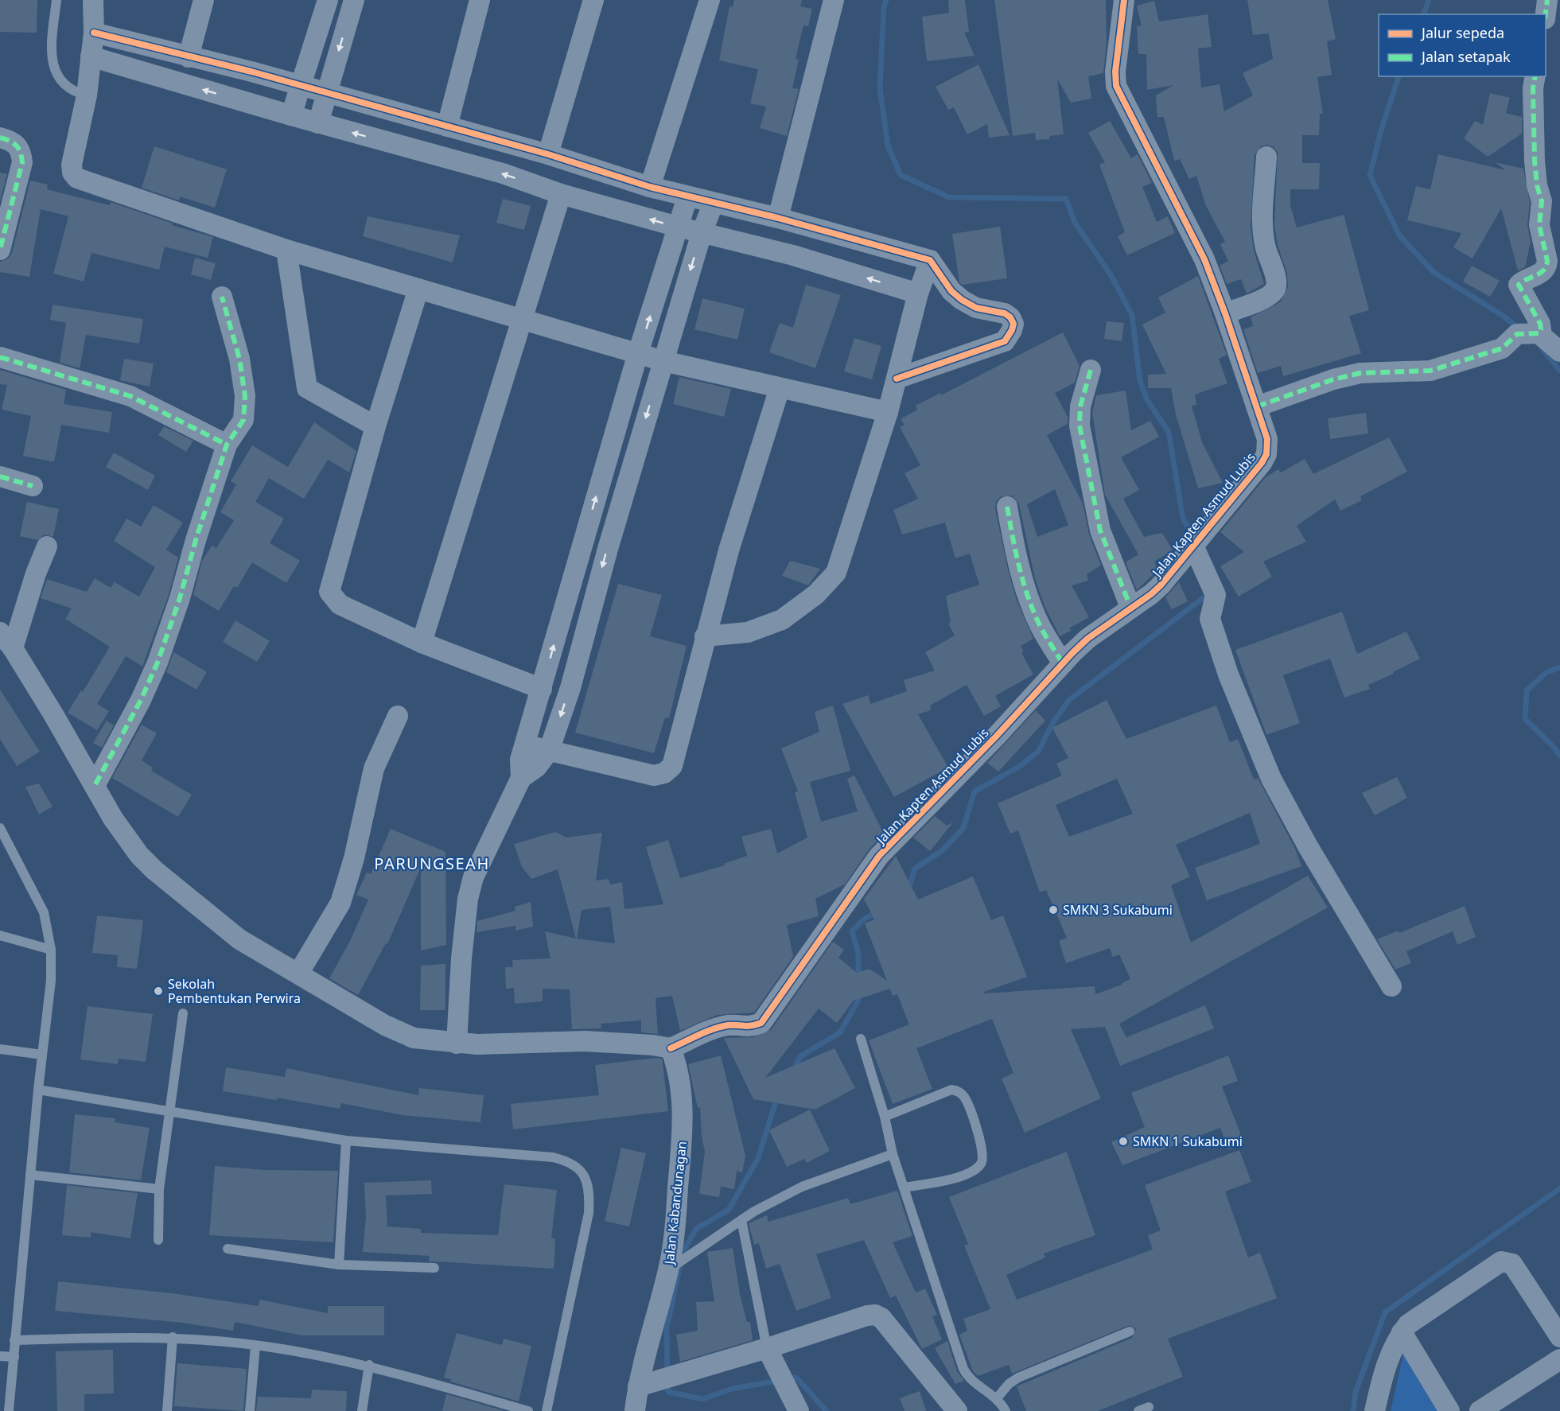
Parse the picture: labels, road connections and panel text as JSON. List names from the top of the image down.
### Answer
{
  "streets": {
    "street": ["Jalan Kapten Asmud Lubis", "Jalan Kabandunagan"]
  },
  "crossings": [
    ["Jalan Kapten Asmud Lubis", "Jalan Kabandunagan"]
  ],
  "districts": ["PARUNGSEAH"],
  "places": ["SMKN 3 Sukabumi", "Sekolah Pembentukan Perwira", "SMKN 1 Sukabumi"],
  "legend": ["Jalur sepeda", "Jalan setapak"]
}
